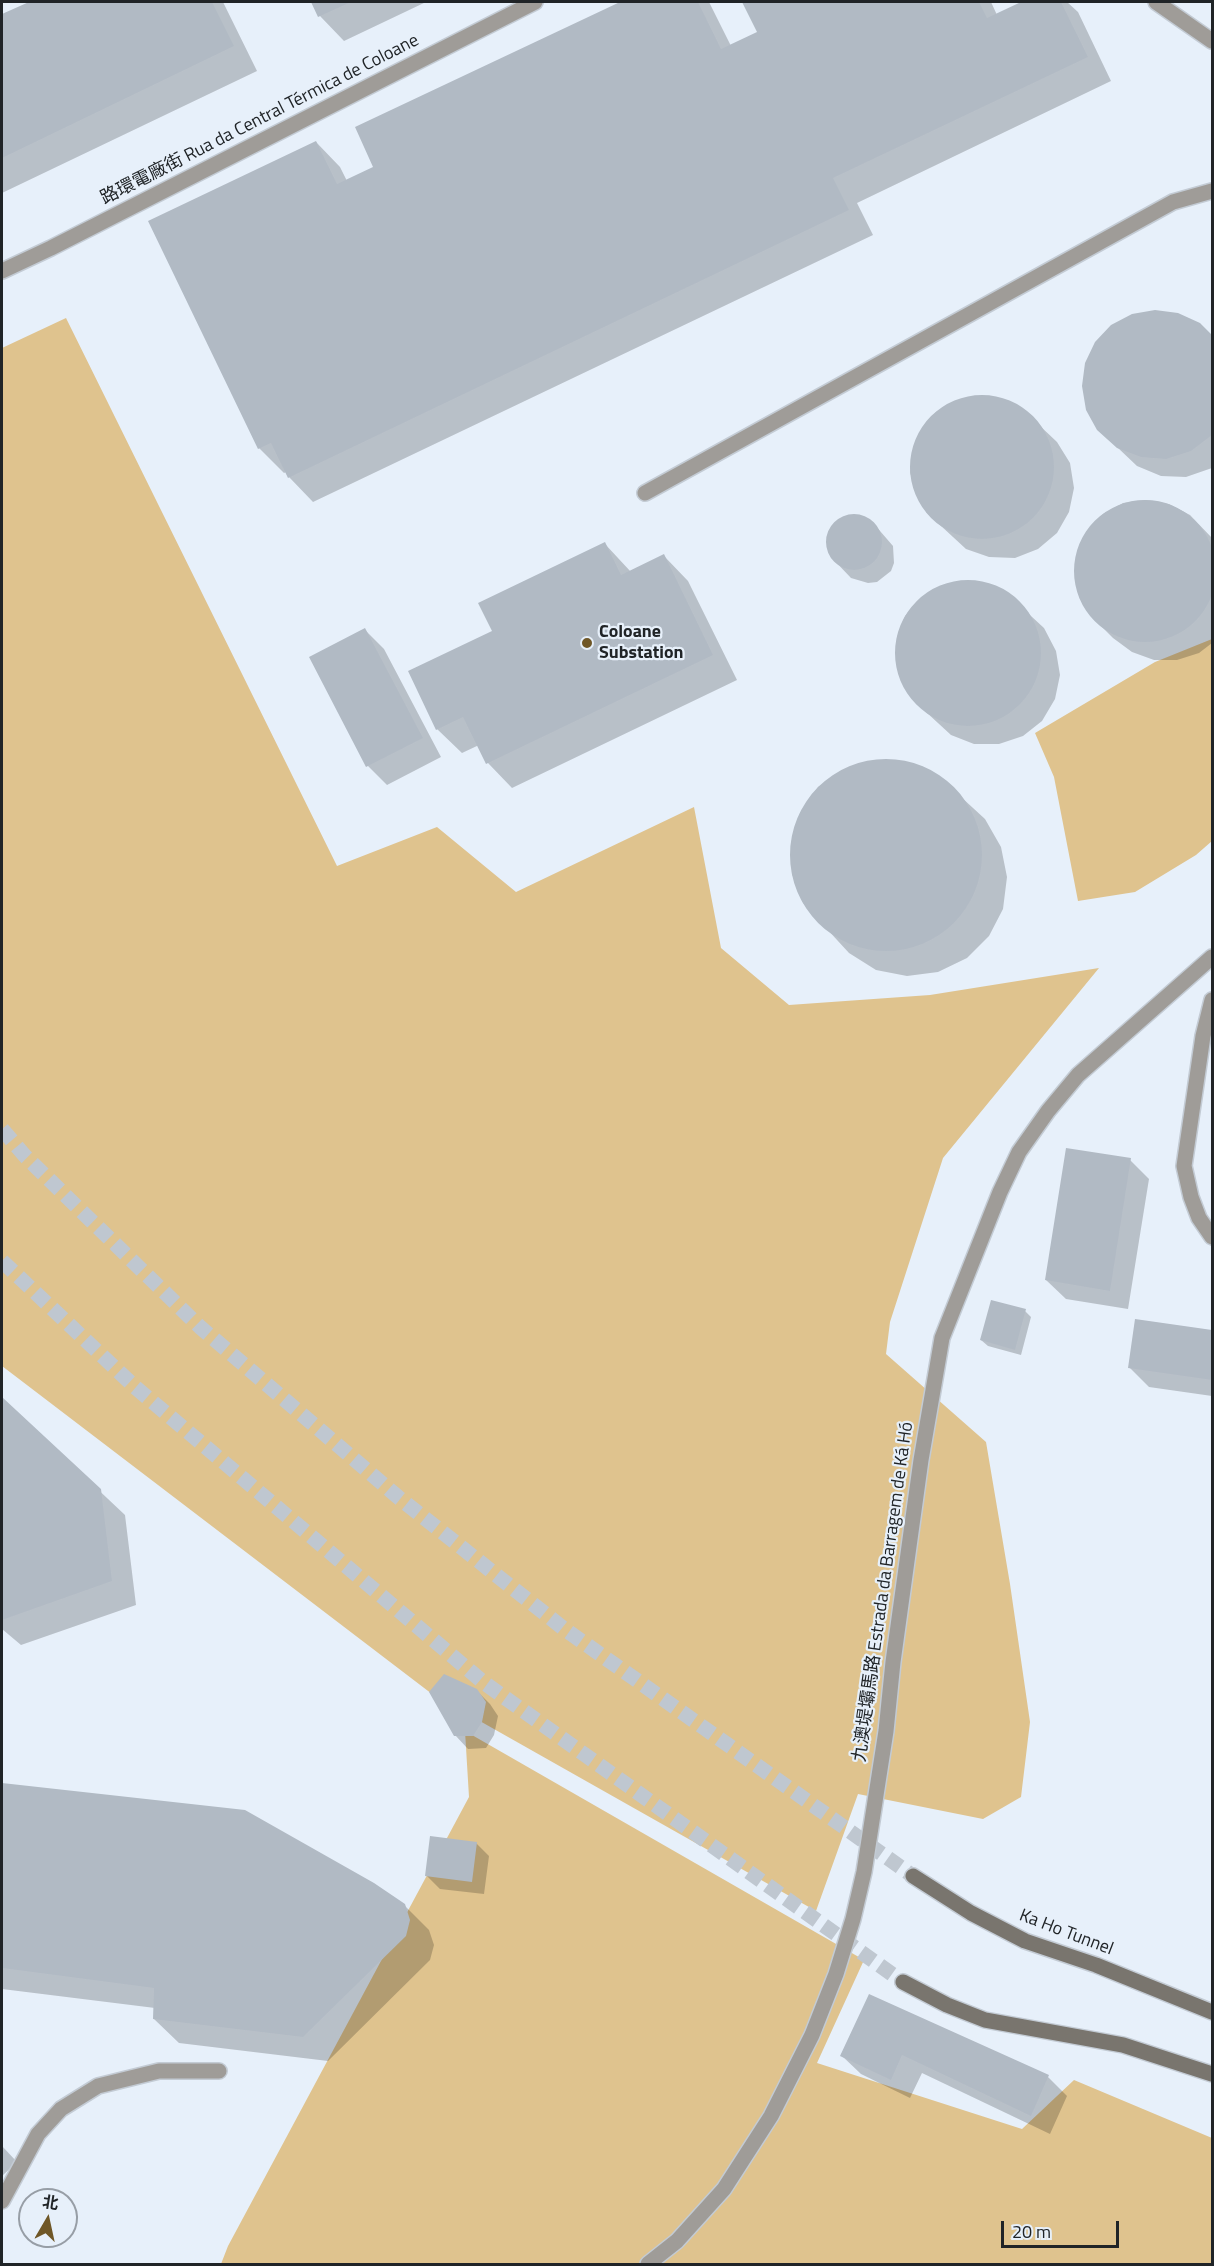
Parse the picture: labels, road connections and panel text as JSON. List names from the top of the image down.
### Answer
{
  "streets": {
    "main road": ["Ka Ho Tunnel"],
    "street": ["路環電廠街 Rua da Central Térmica de Coloane", "九澳堤壩馬路 Estrada da Barragem de Ká Hó"]
  },
  "places": ["Coloane Substation"],
  "scale_bar": "20 m",
  "north": "top"
}
